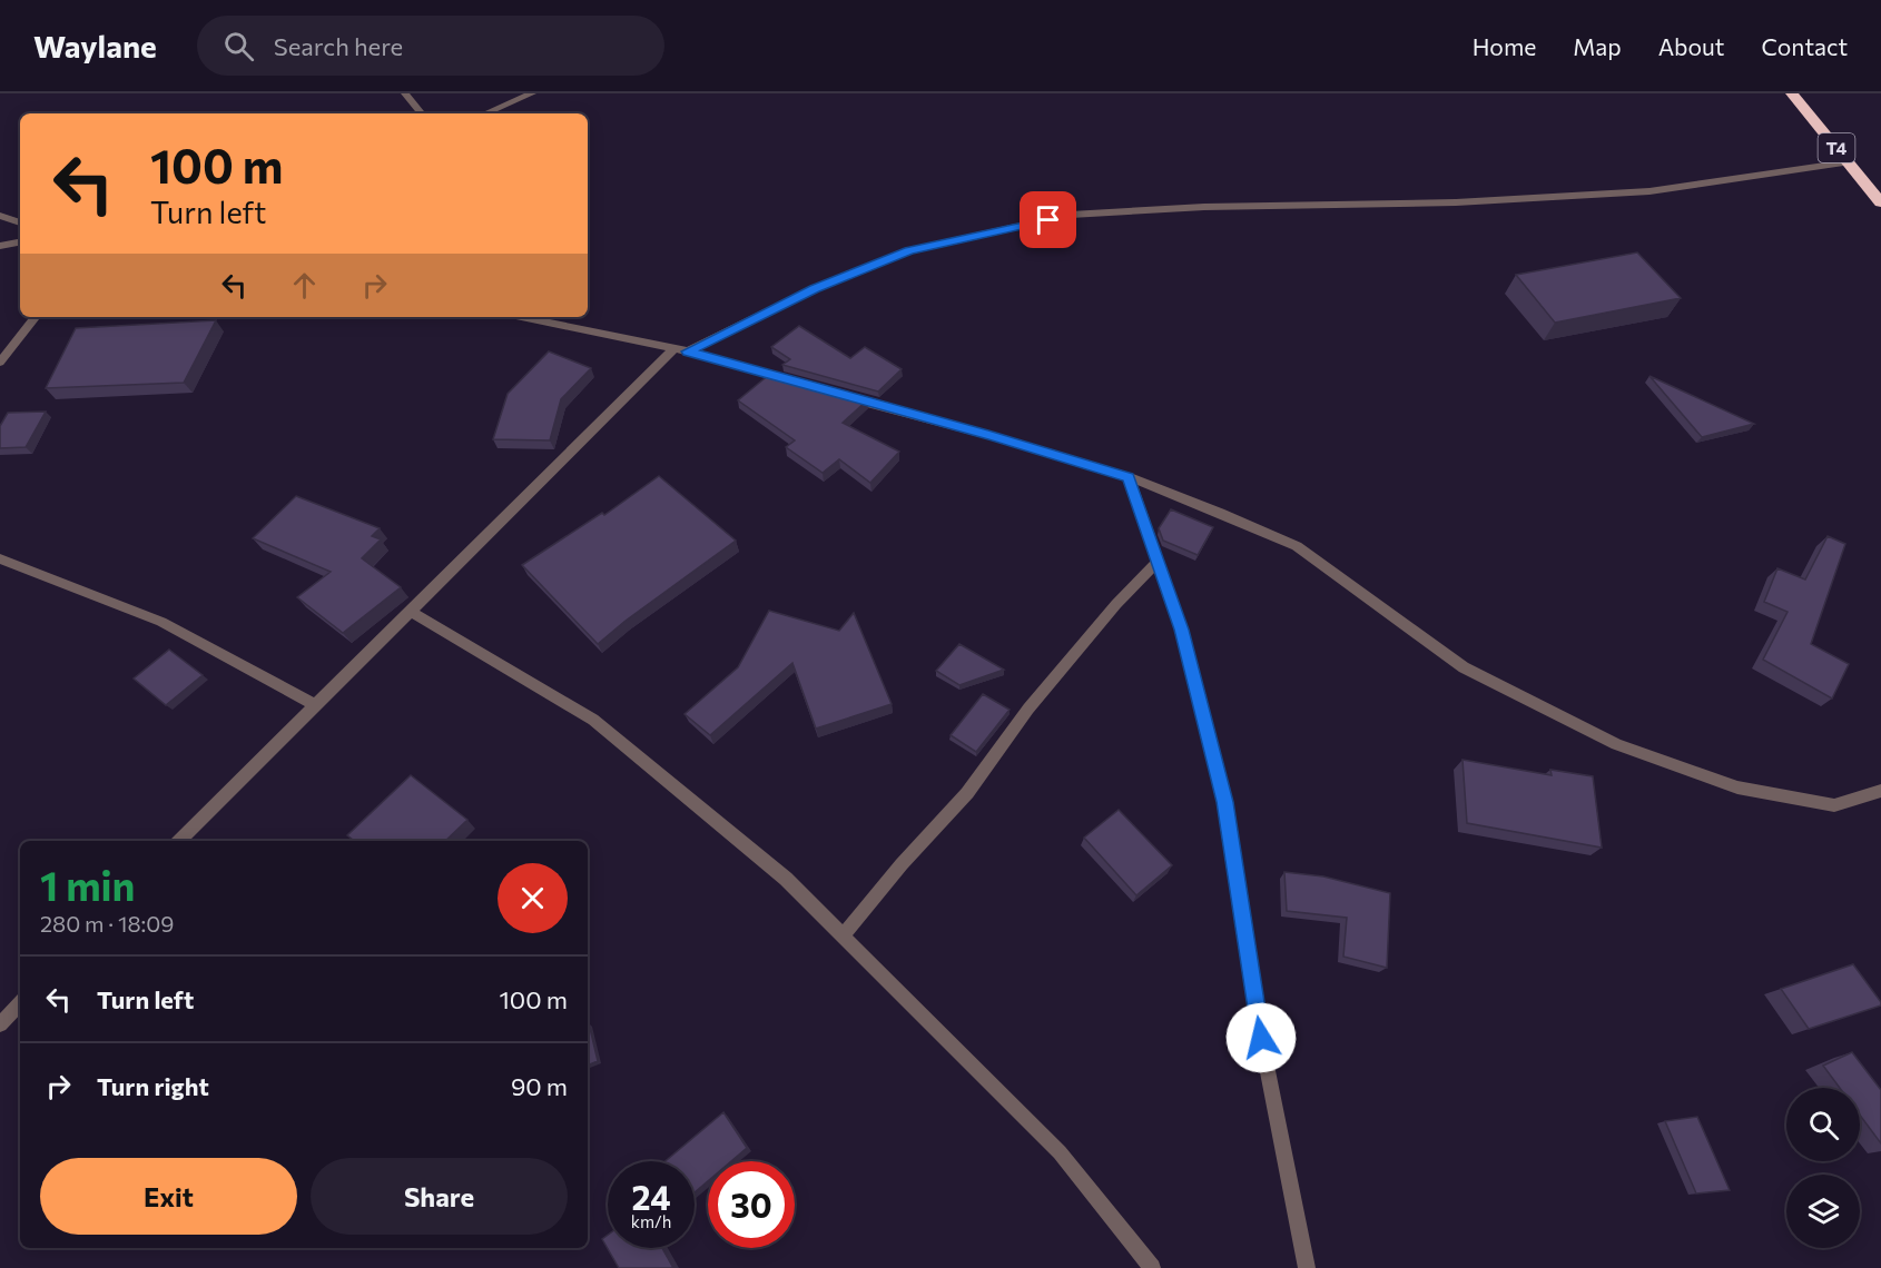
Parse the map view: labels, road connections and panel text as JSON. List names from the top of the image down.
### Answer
{
  "streets": {
    "highway": ["T4"]
  },
  "page": {
    "header": "Waylane",
    "search": "Search here",
    "nav": [
      "Home",
      "Map",
      "About",
      "Contact"
    ],
    "turn": ["100 m", "Turn left"],
    "heading": ["1 min", "280 m · 18:09"],
    "list": [
      {
        "name": "Turn left",
        "value": "100 m"
      },
      {
        "name": "Turn right",
        "value": "90 m"
      }
    ],
    "buttons": ["Exit", "Share"],
    "speed": "24 km/h",
    "limit": "30"
  }
}
